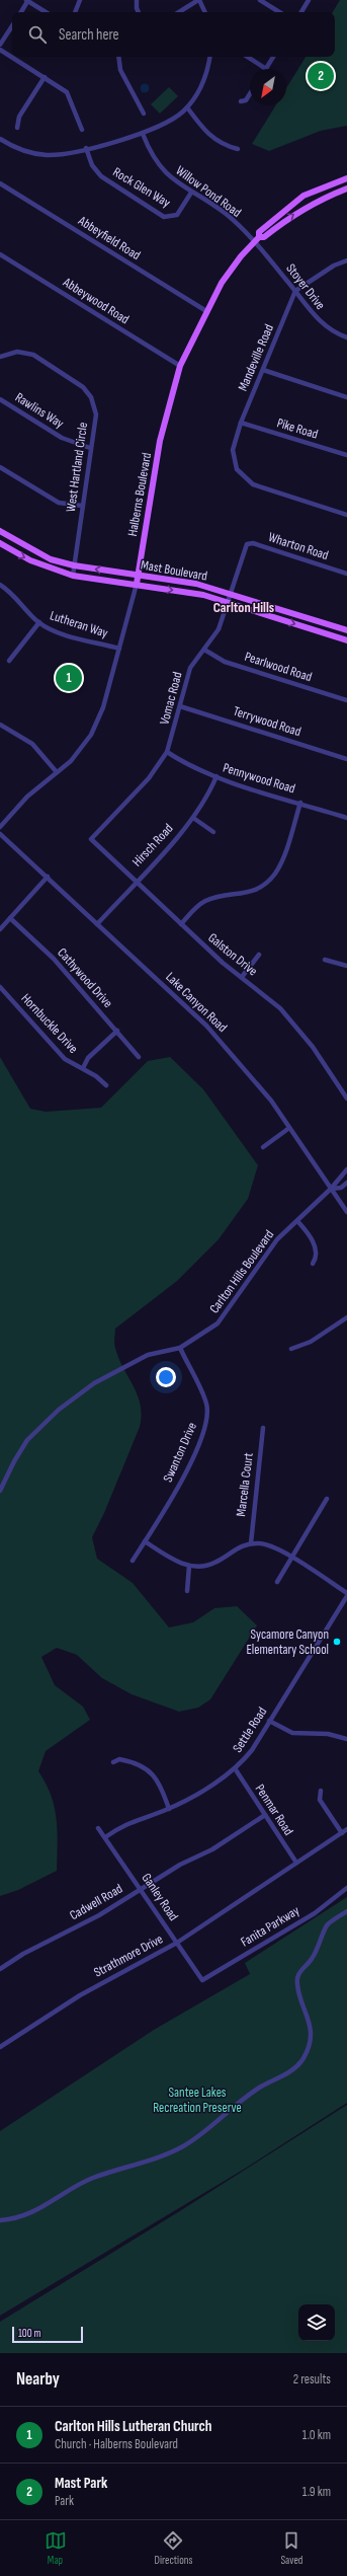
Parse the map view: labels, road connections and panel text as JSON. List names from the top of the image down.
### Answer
{
  "streets": {
    "main road": ["Halberns Boulevard", "Mast Boulevard"],
    "street": [
      "Rock Glen Way",
      "Willow Pond Road",
      "Abbeyfield Road",
      "Stoyer Drive",
      "Abbeywood Road",
      "Mandeville Road",
      "Rawlins Way",
      "Pike Road",
      "West Hartland Circle",
      "Wharton Road",
      "Lutheran Way",
      "Pearlwood Road",
      "Vomac Road",
      "Terrywood Road",
      "Pennywood Road",
      "Hirsch Road",
      "Galston Drive",
      "Cathywood Drive",
      "Lake Canyon Road",
      "Hornbuckle Drive",
      "Carlton Hills Boulevard",
      "Swanton Drive",
      "Marcella Court",
      "Settle Road",
      "Penmar Road",
      "Ganley Road",
      "Cadwell Road",
      "Fanita Parkway",
      "Strathmore Drive"
    ]
  },
  "crossings": [
    ["Rock Glen Way", "Willow Pond Road"],
    ["Willow Pond Road", "Stoyer Drive"],
    ["Willow Pond Road", "Halberns Boulevard"],
    ["Abbeyfield Road", "Halberns Boulevard"],
    ["Stoyer Drive", "Mandeville Road"],
    ["Stoyer Drive", "Halberns Boulevard"],
    ["Abbeywood Road", "Halberns Boulevard"],
    ["Mandeville Road", "Pike Road"],
    ["Rawlins Way", "West Hartland Circle"],
    ["West Hartland Circle", "Mast Boulevard"],
    ["Halberns Boulevard", "Mast Boulevard"],
    ["Halberns Boulevard", "Lutheran Way"],
    ["Wharton Road", "Vomac Road"],
    ["Mast Boulevard", "Vomac Road"],
    ["Pearlwood Road", "Vomac Road"],
    ["Vomac Road", "Terrywood Road"],
    ["Vomac Road", "Pennywood Road"],
    ["Vomac Road", "Galston Drive"],
    ["Pennywood Road", "Hirsch Road"],
    ["Hirsch Road", "Galston Drive"],
    ["Hirsch Road", "Lake Canyon Road"],
    ["Lake Canyon Road", "Carlton Hills Boulevard"],
    ["Carlton Hills Boulevard", "Swanton Drive"],
    ["Settle Road", "Penmar Road"],
    ["Settle Road", "Ganley Road"],
    ["Penmar Road", "Cadwell Road"],
    ["Penmar Road", "Strathmore Drive"],
    ["Ganley Road", "Cadwell Road"],
    ["Ganley Road", "Fanita Parkway"],
    ["Ganley Road", "Strathmore Drive"]
  ],
  "districts": ["Carlton Hills"],
  "parks": ["Santee Lakes Recreation Preserve"],
  "places": ["Sycamore Canyon Elementary School"],
  "scale_bar": "100 m",
  "north": "bottom left",
  "page": {
    "search": "Search here",
    "pins": ["2", "1"],
    "scale": "100 m",
    "heading": ["Nearby", "2 results"],
    "list": [
      {
        "mark": "1",
        "name": "Carlton Hills Lutheran Church",
        "note": "Church · Halberns Boulevard",
        "value": "1.0 km"
      },
      {
        "mark": "2",
        "name": "Mast Park",
        "note": "Park",
        "value": "1.9 km"
      }
    ],
    "nav": ["Map", "Directions", "Saved"]
  }
}
